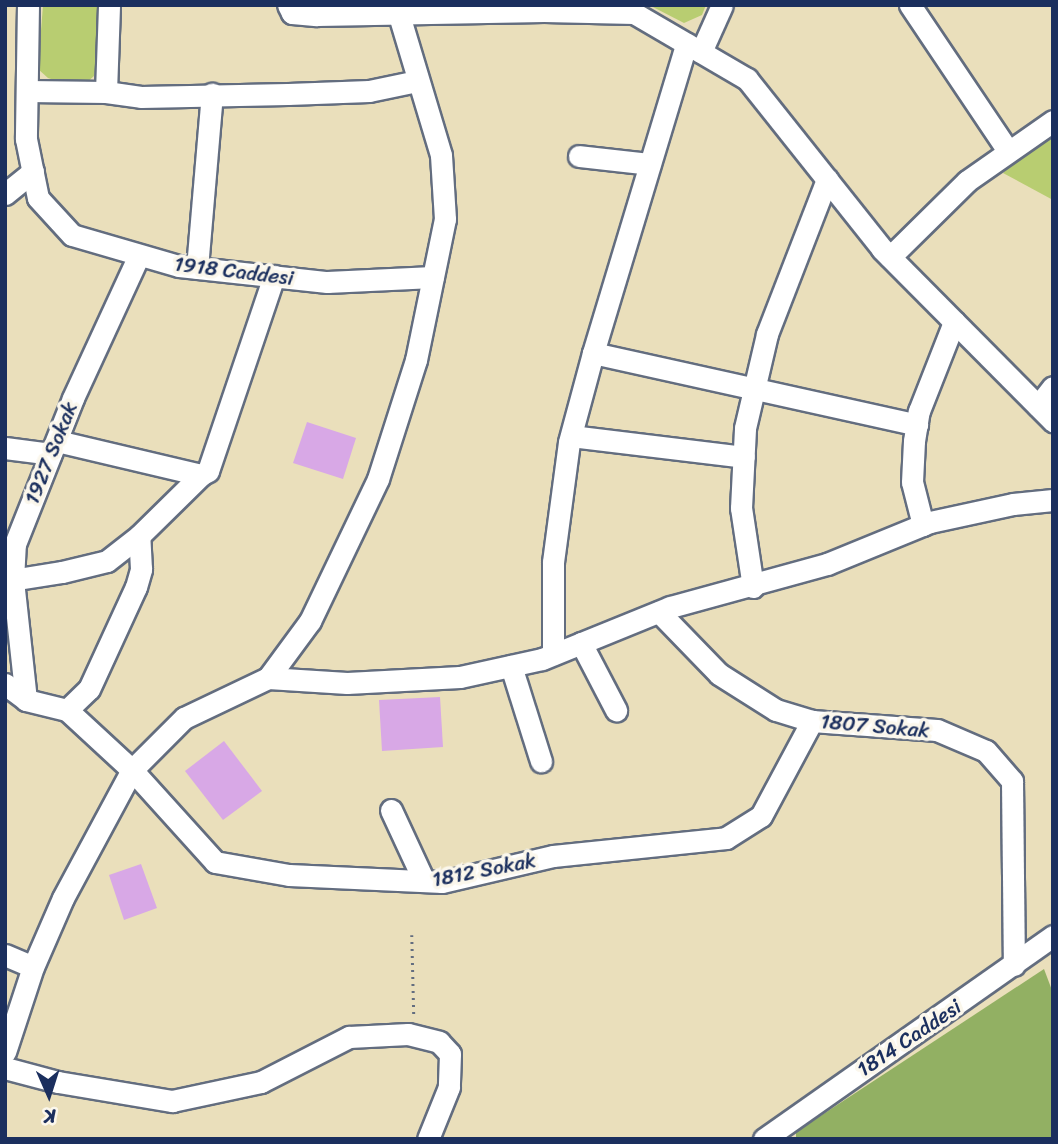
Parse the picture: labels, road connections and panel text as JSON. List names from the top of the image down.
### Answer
{
  "streets": {
    "street": [
      "1918 Caddesi",
      "1927 Sokak",
      "1807 Sokak",
      "1812 Sokak",
      "1814 Caddesi"
    ]
  },
  "crossings": [
    ["1918 Caddesi", "1927 Sokak"],
    ["1807 Sokak", "1812 Sokak"],
    ["1807 Sokak", "1814 Caddesi"]
  ],
  "north": "bottom"
}
